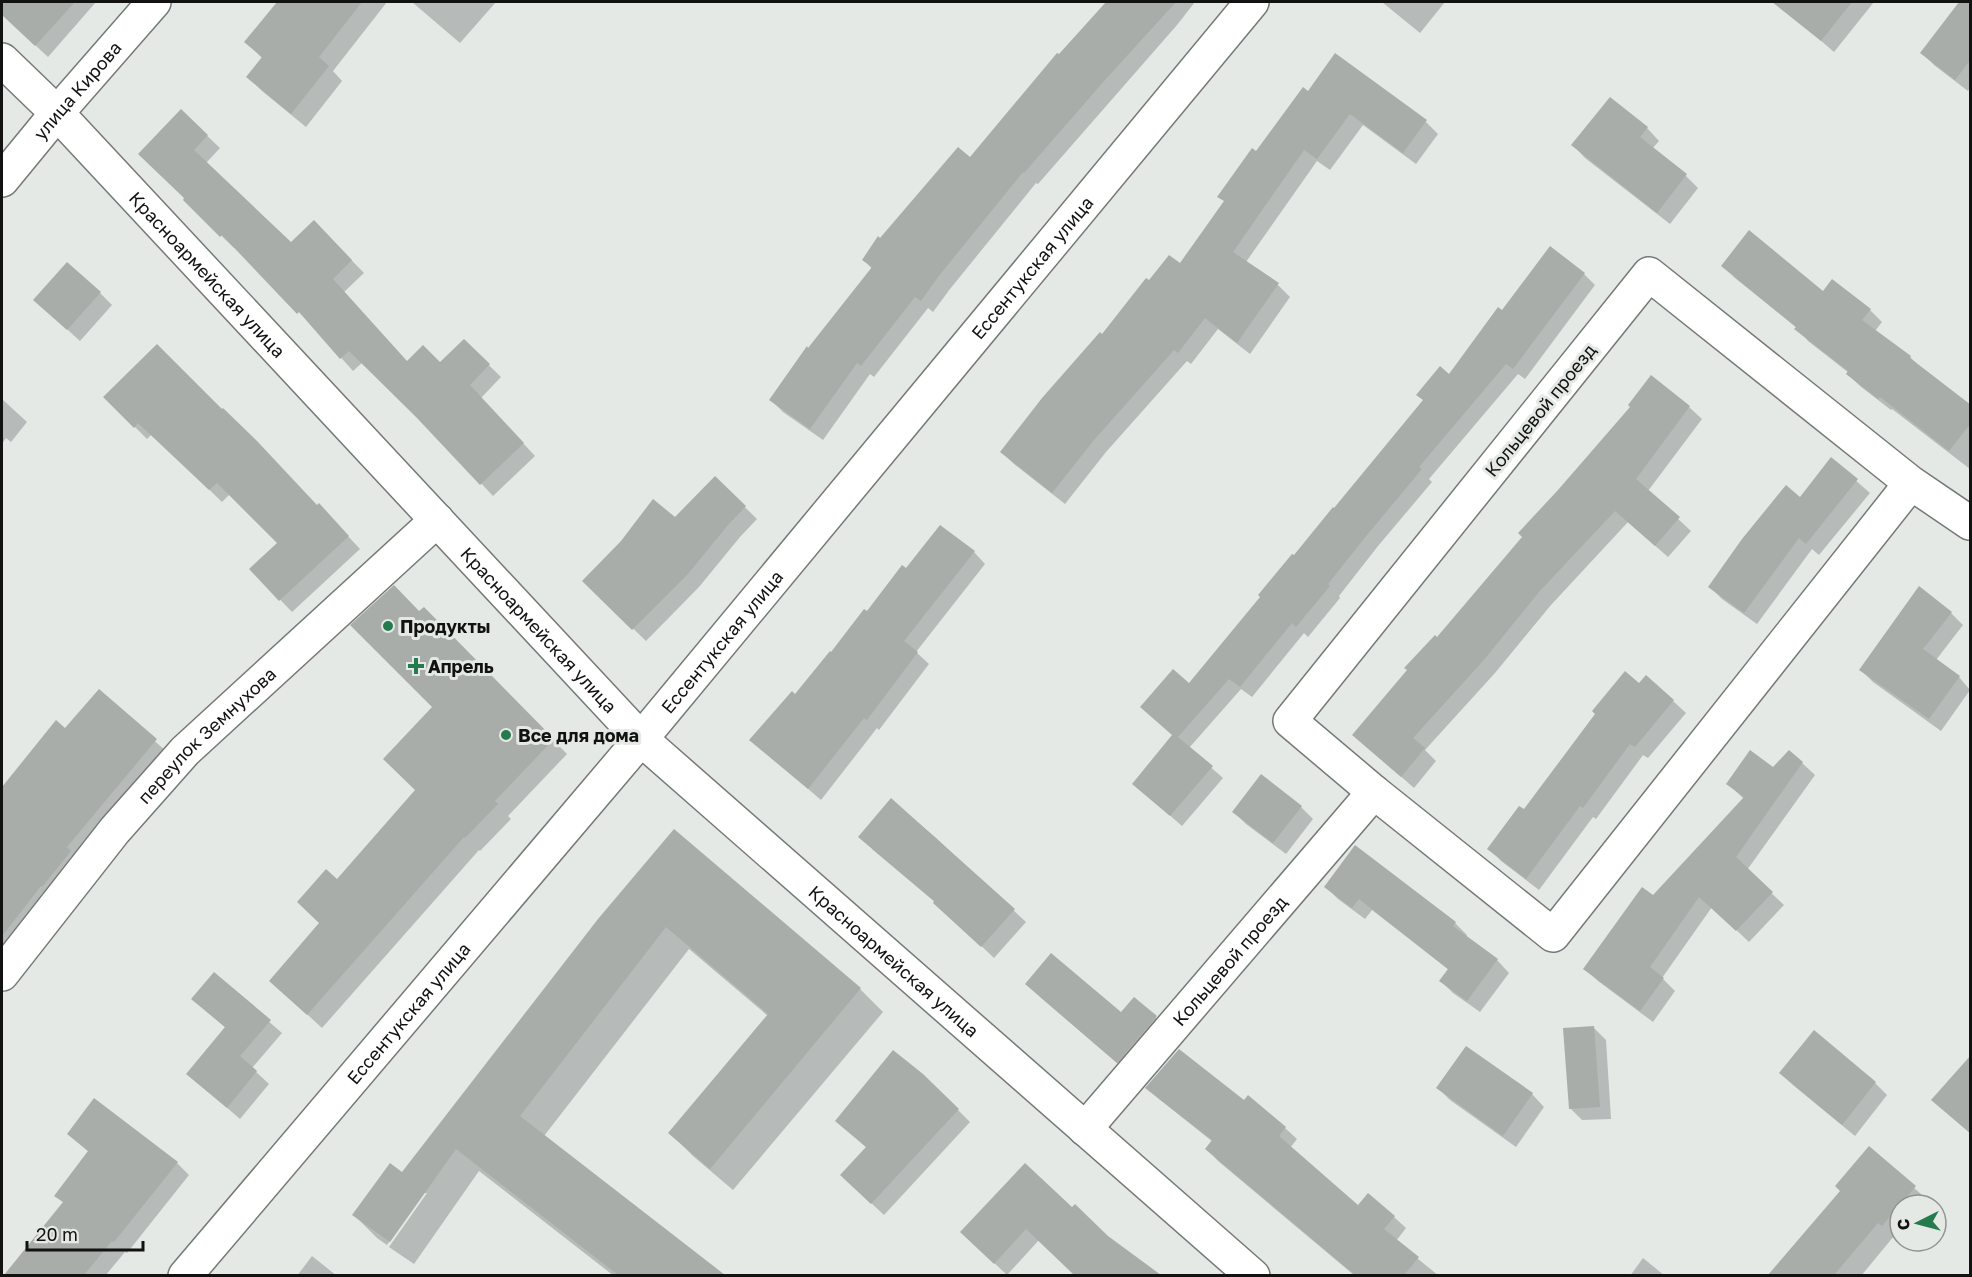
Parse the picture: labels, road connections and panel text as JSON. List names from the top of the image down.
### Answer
{
  "streets": {
    "street": [
      "улица Кирова",
      "Ессентукская улица",
      "Красноармейская улица",
      "Кольцевой проезд",
      "переулок Земнухова"
    ]
  },
  "crossings": [
    ["улица Кирова", "Красноармейская улица"],
    ["Ессентукская улица", "Красноармейская улица"],
    ["Красноармейская улица", "Кольцевой проезд"],
    ["Красноармейская улица", "переулок Земнухова"]
  ],
  "places": {
    "other": ["Продукты", "Все для дома"],
    "health": ["Апрель"]
  },
  "scale_bar": "20 m",
  "north": "left"
}
